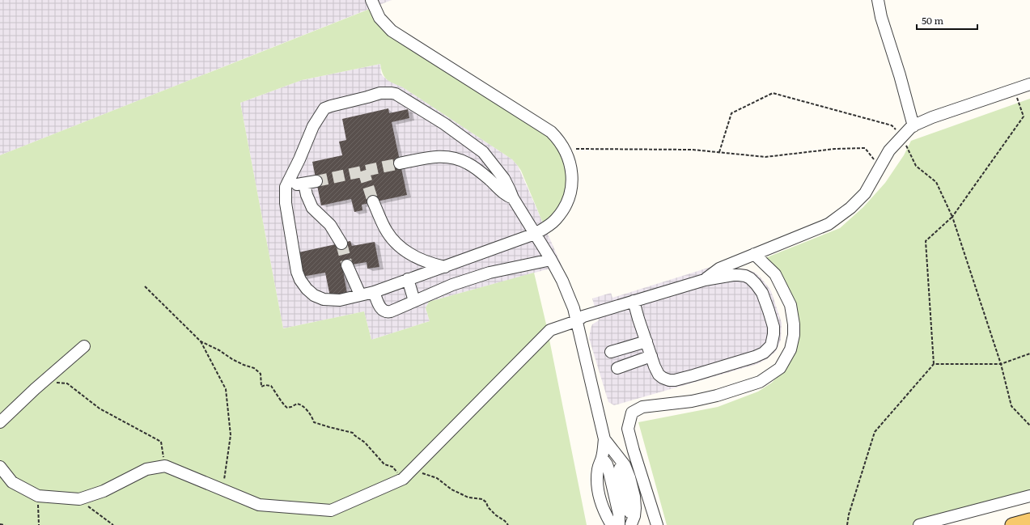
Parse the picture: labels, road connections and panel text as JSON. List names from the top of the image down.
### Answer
{
  "scale_bar": "50 m"
}
